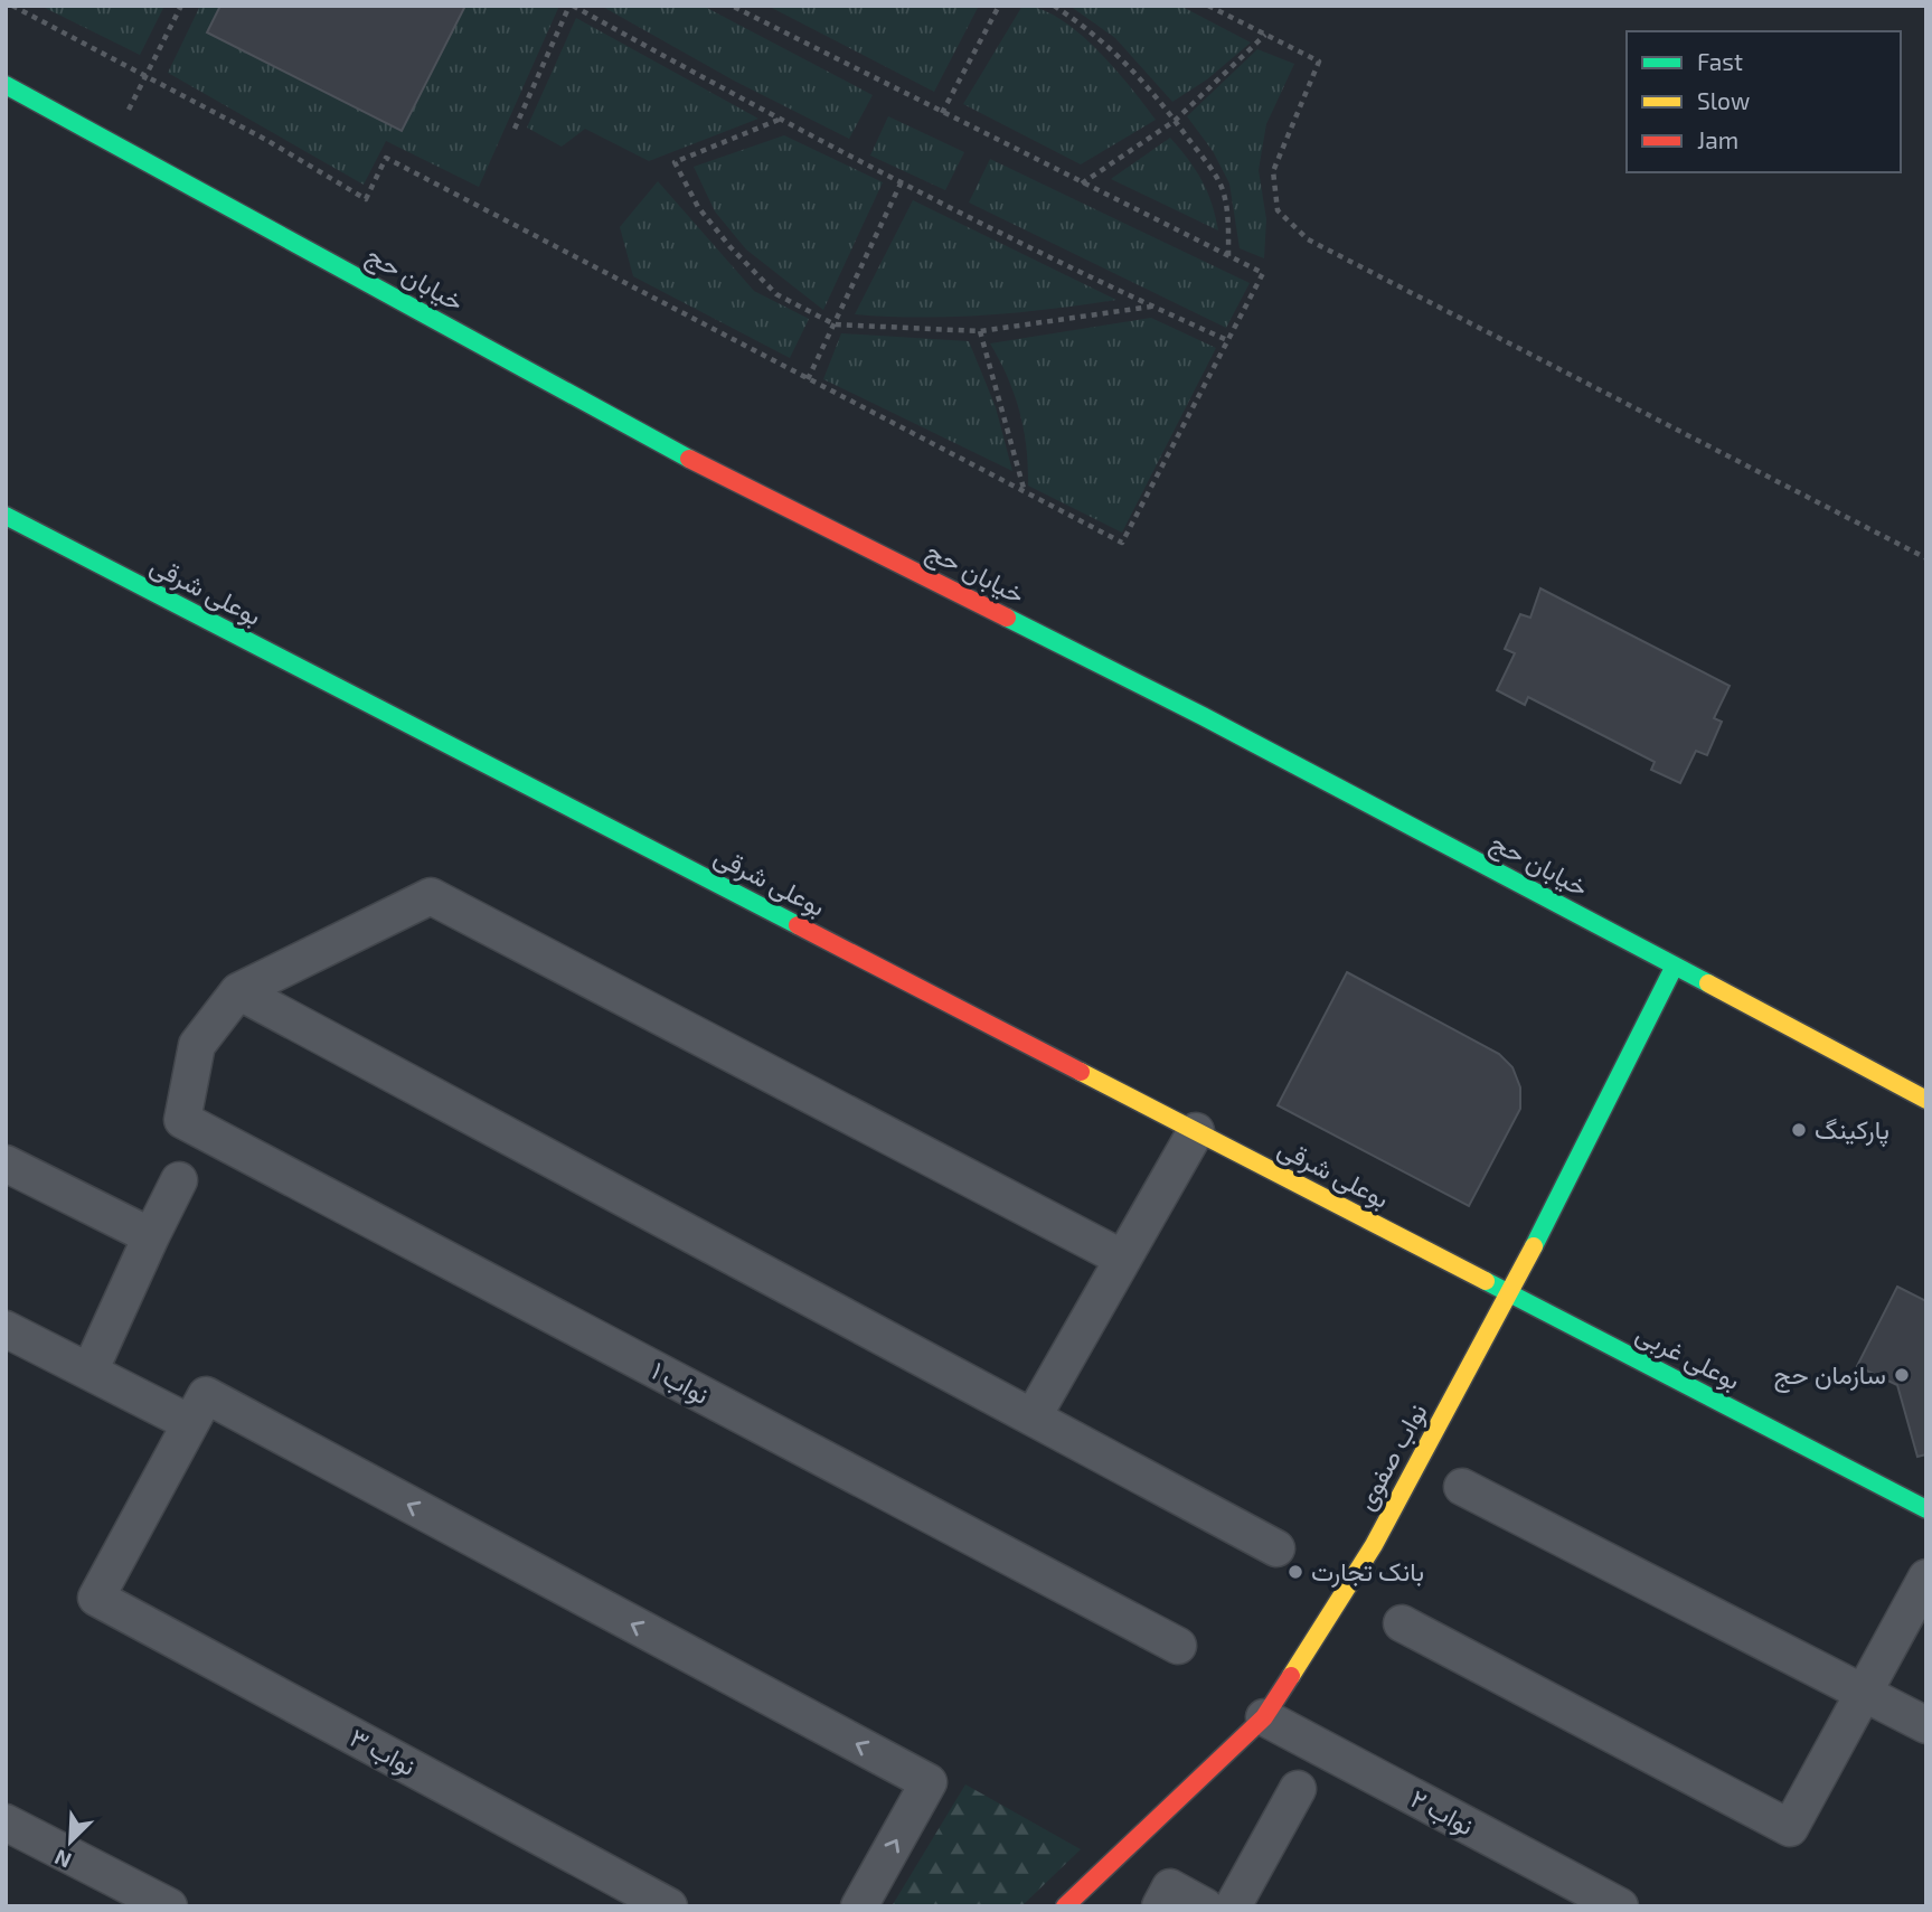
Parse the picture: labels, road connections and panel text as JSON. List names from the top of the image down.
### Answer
{
  "streets": {
    "street": [
      "خیابان حج",
      "بوعلی شرقی",
      "بوعلی غربی",
      "نواب ۱",
      "نواب صفوی",
      "نواب ۳",
      "نواب ۲"
    ]
  },
  "crossings": [
    ["خیابان حج", "نواب صفوی"],
    ["بوعلی شرقی", "بوعلی غربی"],
    ["بوعلی شرقی", "نواب صفوی"],
    ["بوعلی غربی", "نواب صفوی"],
    ["نواب صفوی", "نواب ۲"]
  ],
  "places": ["پارکینگ", "سازمان حج", "بانک تجارت"],
  "legend": ["Fast", "Slow", "Jam"],
  "north": "bottom left"
}
